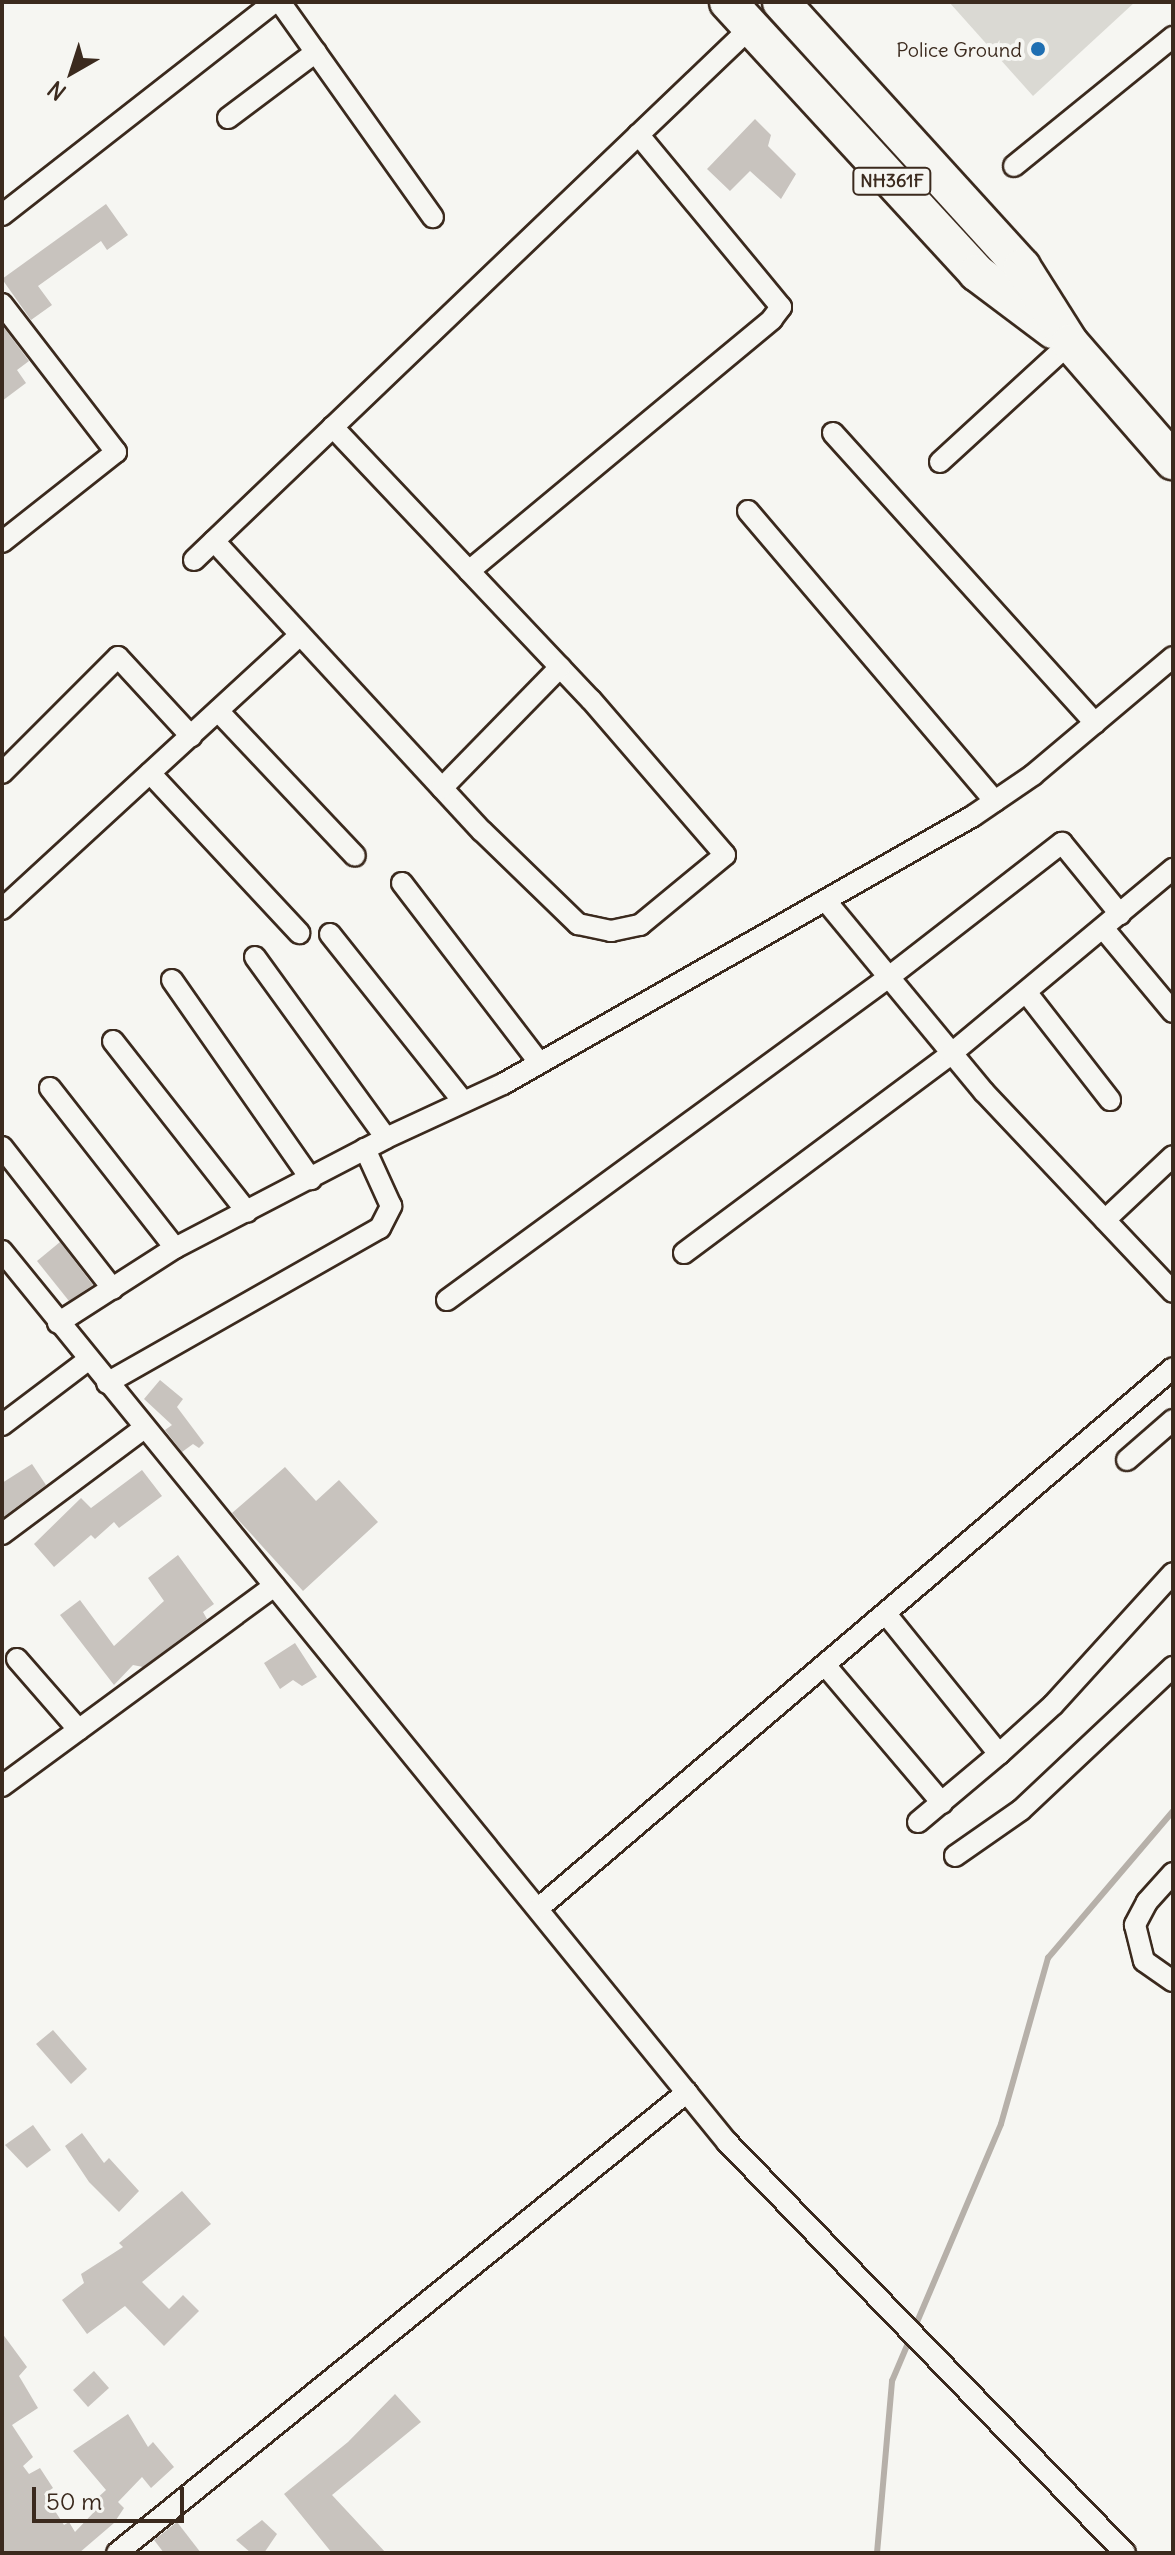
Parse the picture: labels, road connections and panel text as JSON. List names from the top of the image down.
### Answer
{
  "streets": {
    "highway": ["NH361F"]
  },
  "places": ["Police Ground"],
  "scale_bar": "50 m",
  "north": "bottom left"
}
